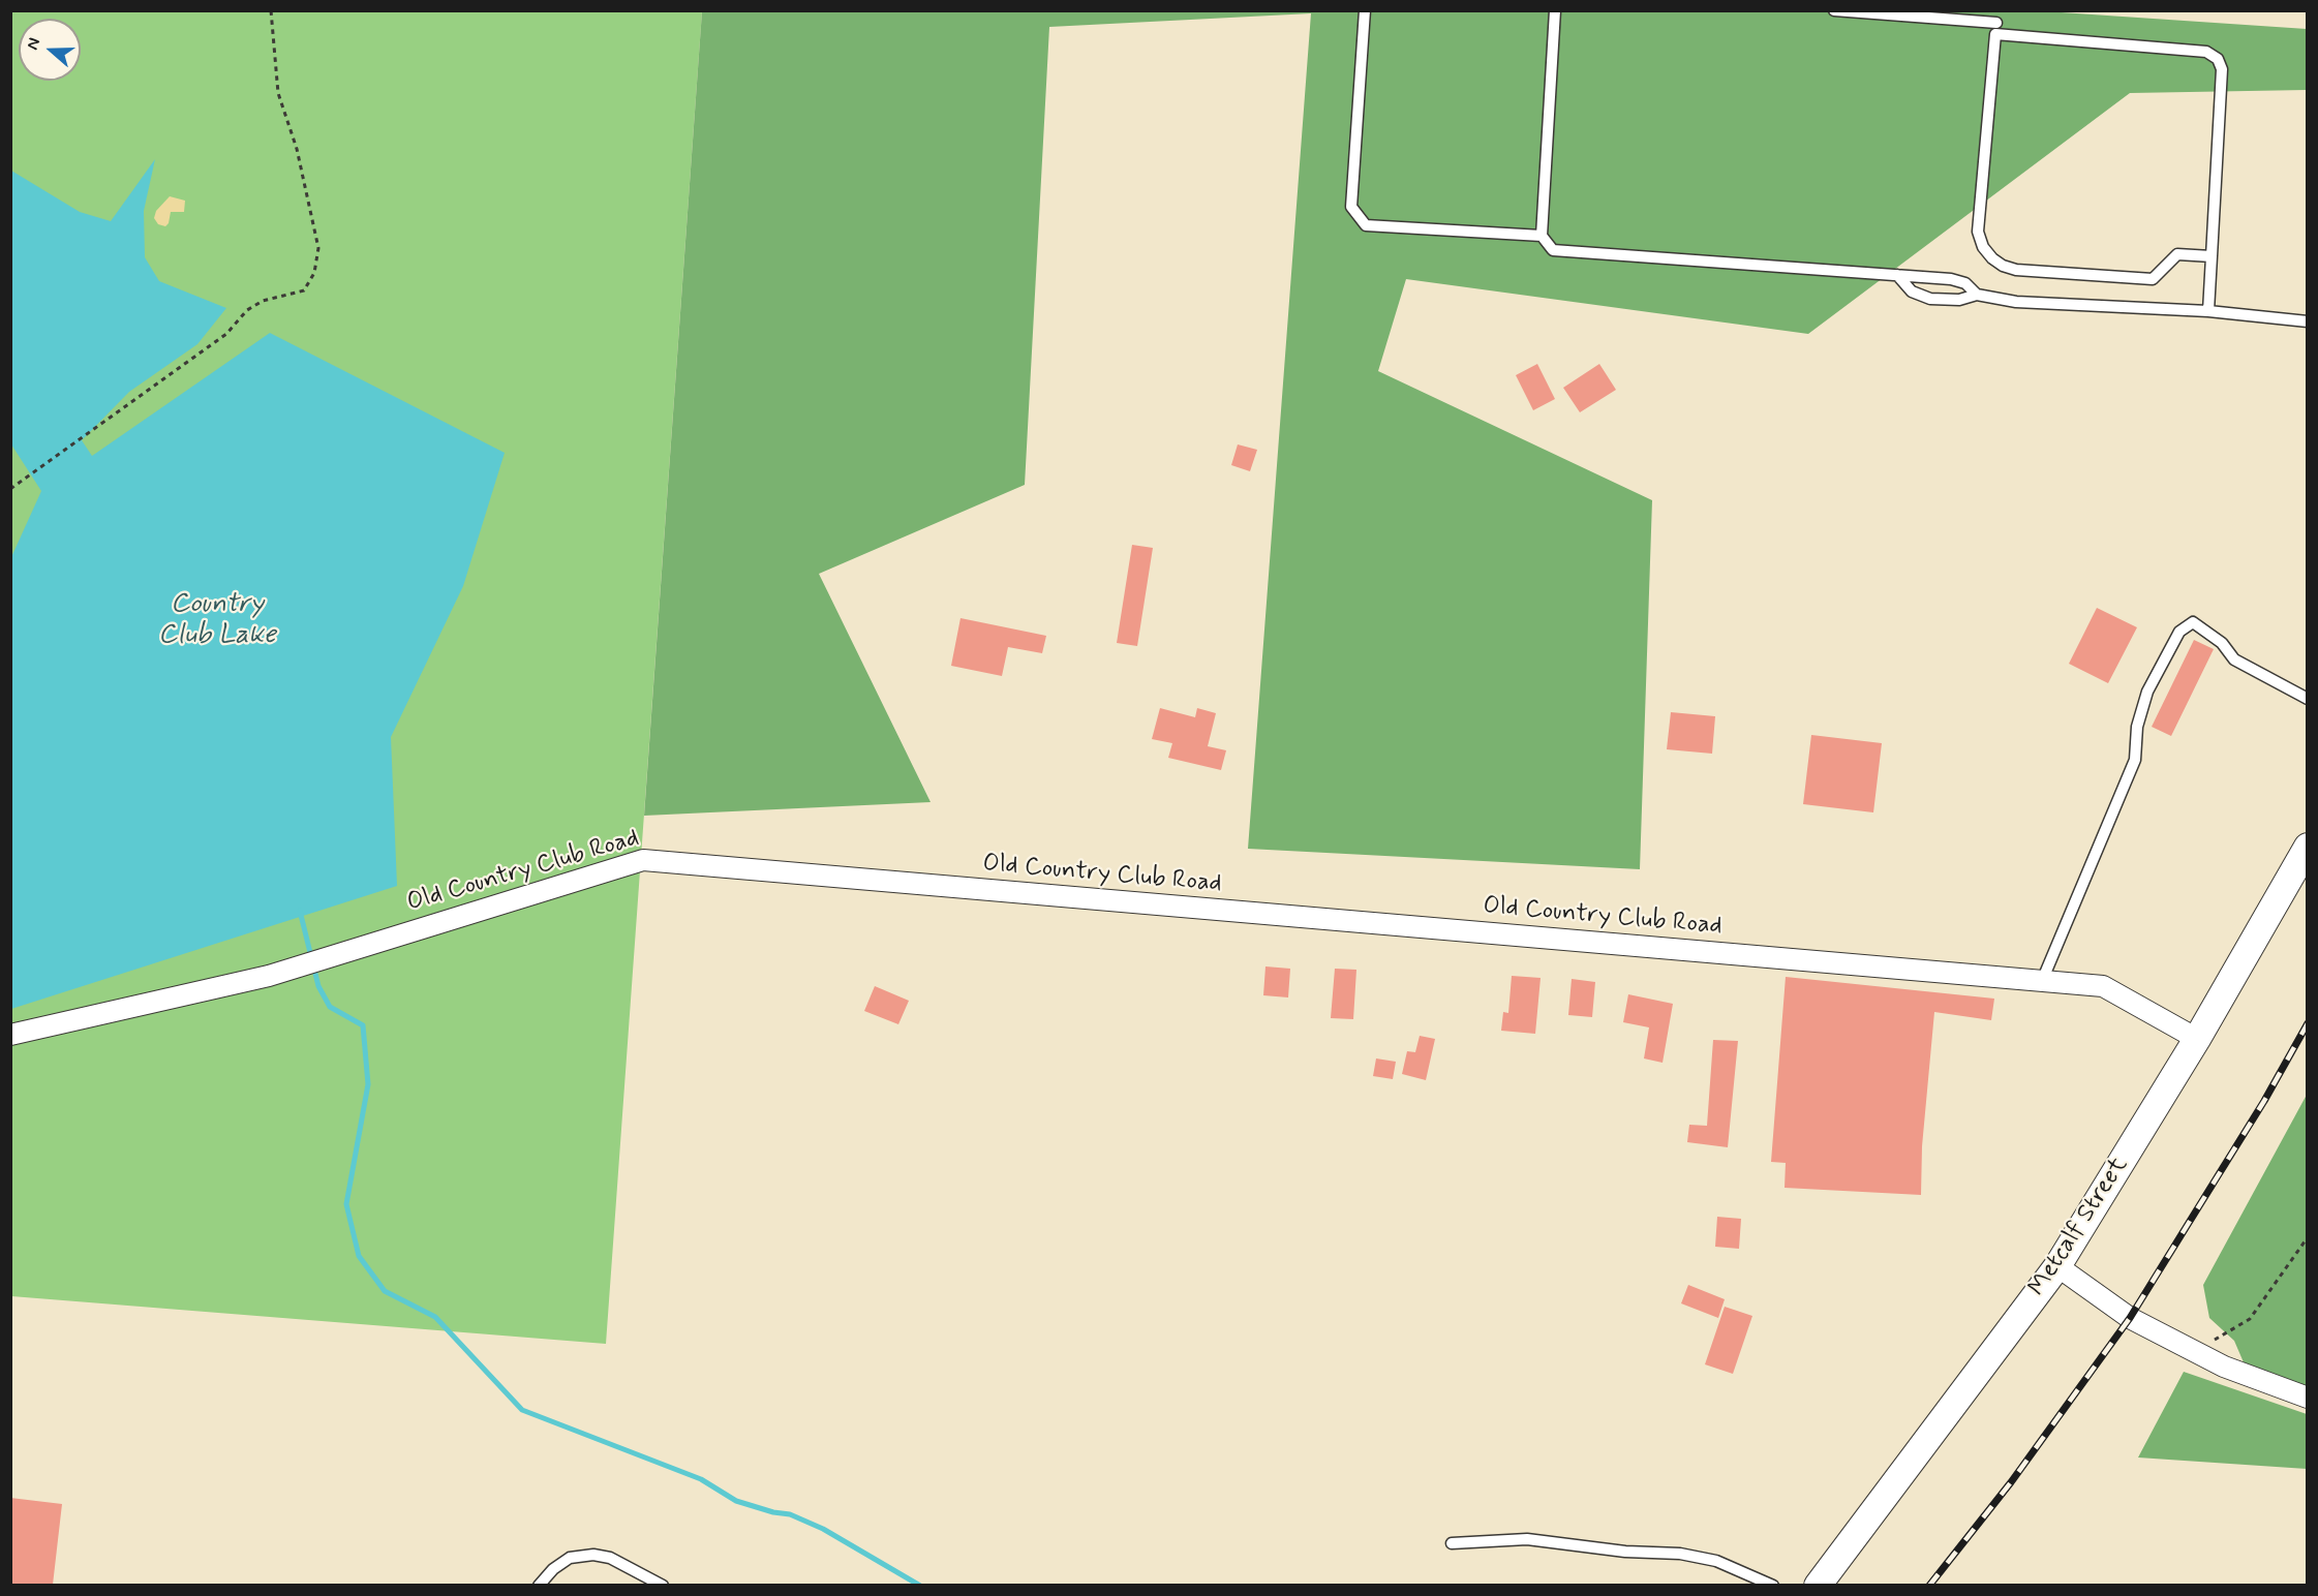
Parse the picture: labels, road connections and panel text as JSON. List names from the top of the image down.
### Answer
{
  "streets": {
    "street": ["Old Country Club Road", "Metcalf Street"]
  },
  "crossings": [
    ["Old Country Club Road", "Metcalf Street"]
  ],
  "water": ["Country Club Lake"],
  "north": "left"
}
